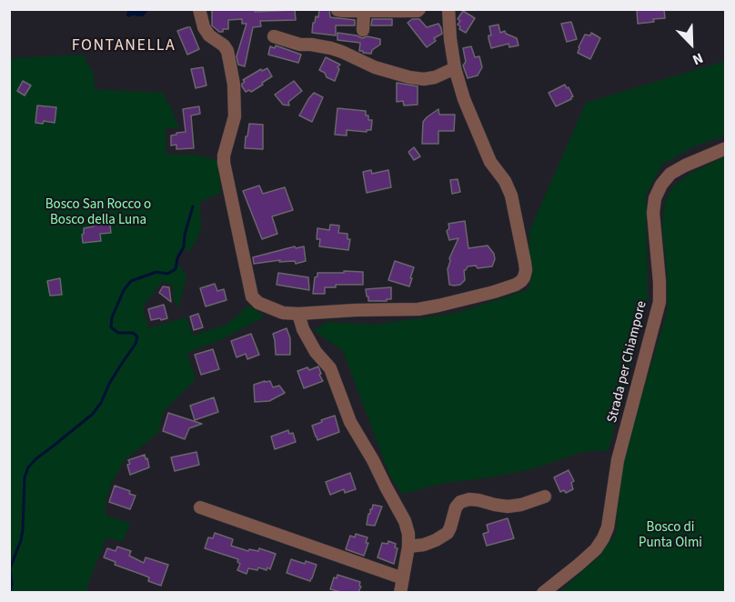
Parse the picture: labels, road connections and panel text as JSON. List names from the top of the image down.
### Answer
{
  "streets": {
    "street": ["Strada per Chiampore"]
  },
  "districts": ["FONTANELLA"],
  "parks": ["Bosco San Rocco o Bosco della Luna", "Bosco di Punta Olmi"],
  "north": "bottom right"
}
